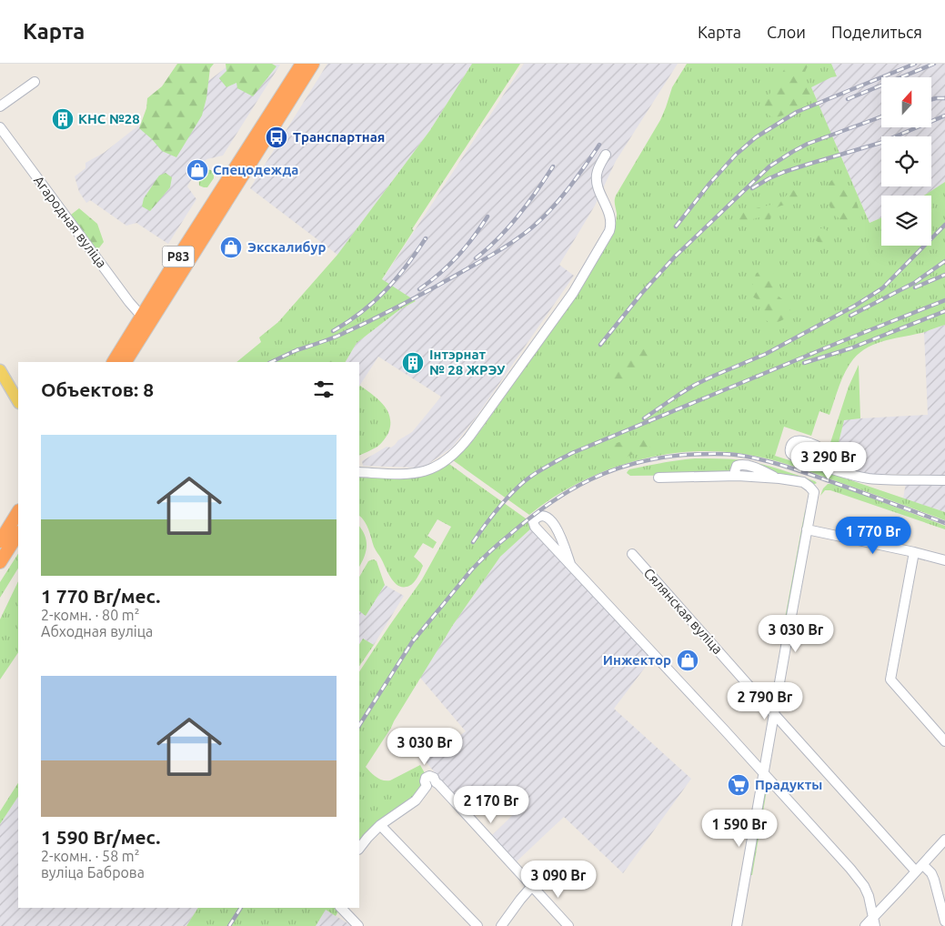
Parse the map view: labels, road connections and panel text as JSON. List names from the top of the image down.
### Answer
{
  "streets": {
    "highway": ["Р83"],
    "street": ["Агародная вуліца", "Сялянская вуліца"]
  },
  "crossings": [
    ["Агародная вуліца", "Р83"]
  ],
  "places": {
    "building": ["КНС №28", "Інтэрнат № 28 ЖРЭУ"],
    "bus stop": ["Транспартная"],
    "shop": ["Спецодежда", "Экскалибур", "Инжектор"],
    "supermarket": ["Прадукты"]
  },
  "north": "top",
  "page": {
    "header": "Карта",
    "nav": ["Карта", "Слои", "Поделиться"],
    "heading": "Объектов: 8",
    "list": [
      {
        "name": "1 770 Br/мес.",
        "note": "2-комн. · 80 m² · Абходная вуліца"
      },
      {
        "name": "1 590 Br/мес.",
        "note": "2-комн. · 58 m² · вуліца Баброва"
      }
    ],
    "price": [
      "3 290 Br",
      "1 770 Br",
      "3 030 Br",
      "2 790 Br",
      "3 030 Br",
      "2 170 Br",
      "1 590 Br",
      "3 090 Br"
    ]
  }
}
